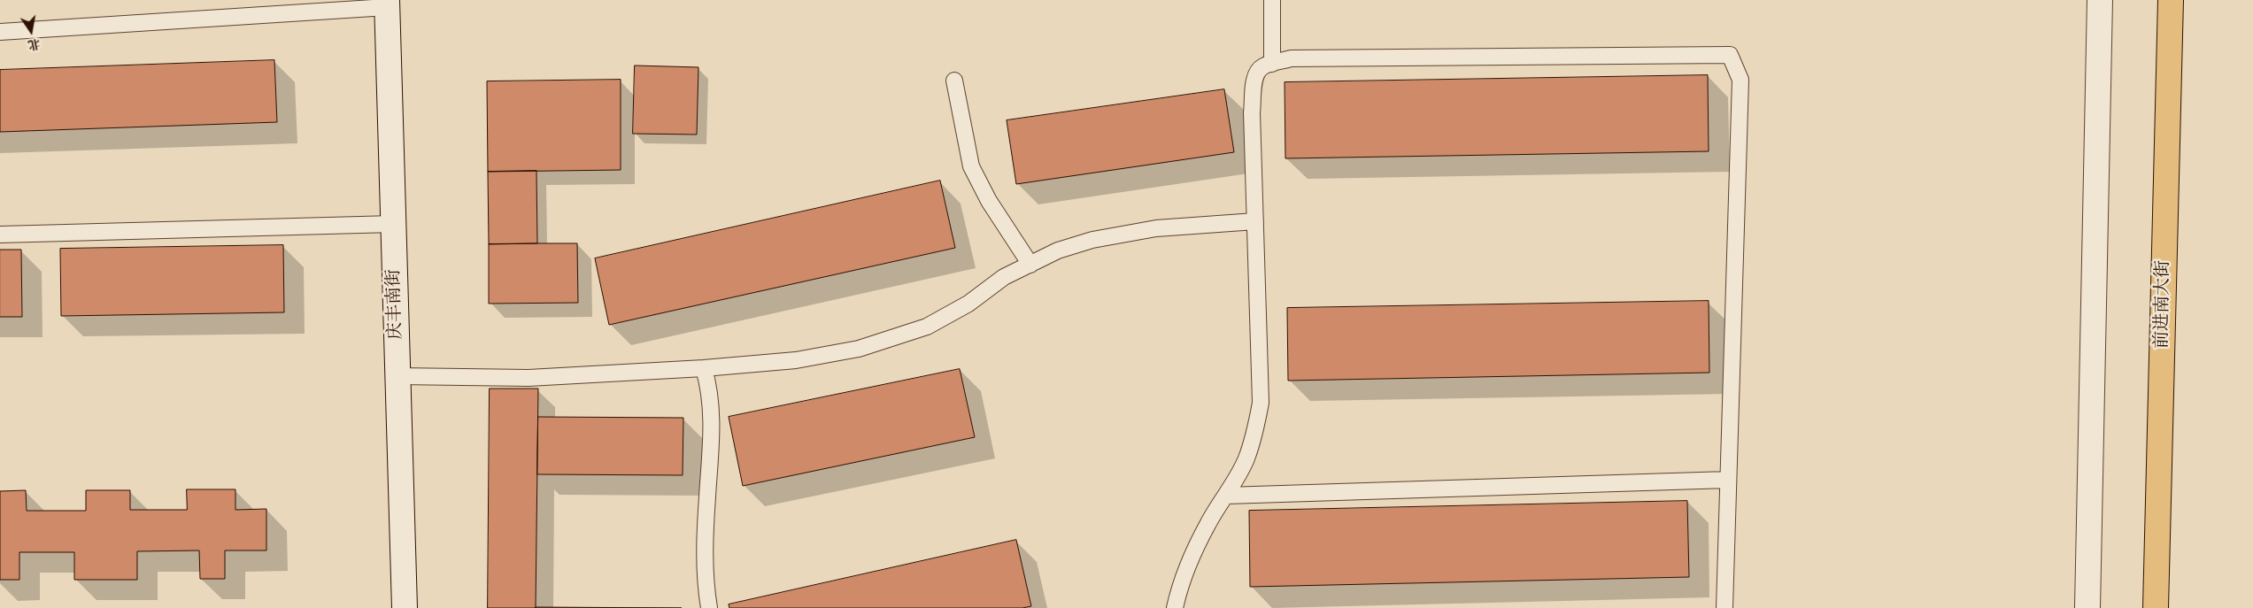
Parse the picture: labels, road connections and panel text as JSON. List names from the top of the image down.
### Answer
{
  "streets": {
    "main road": ["前进南大街"],
    "street": ["庆丰南街"]
  },
  "north": "bottom"
}
